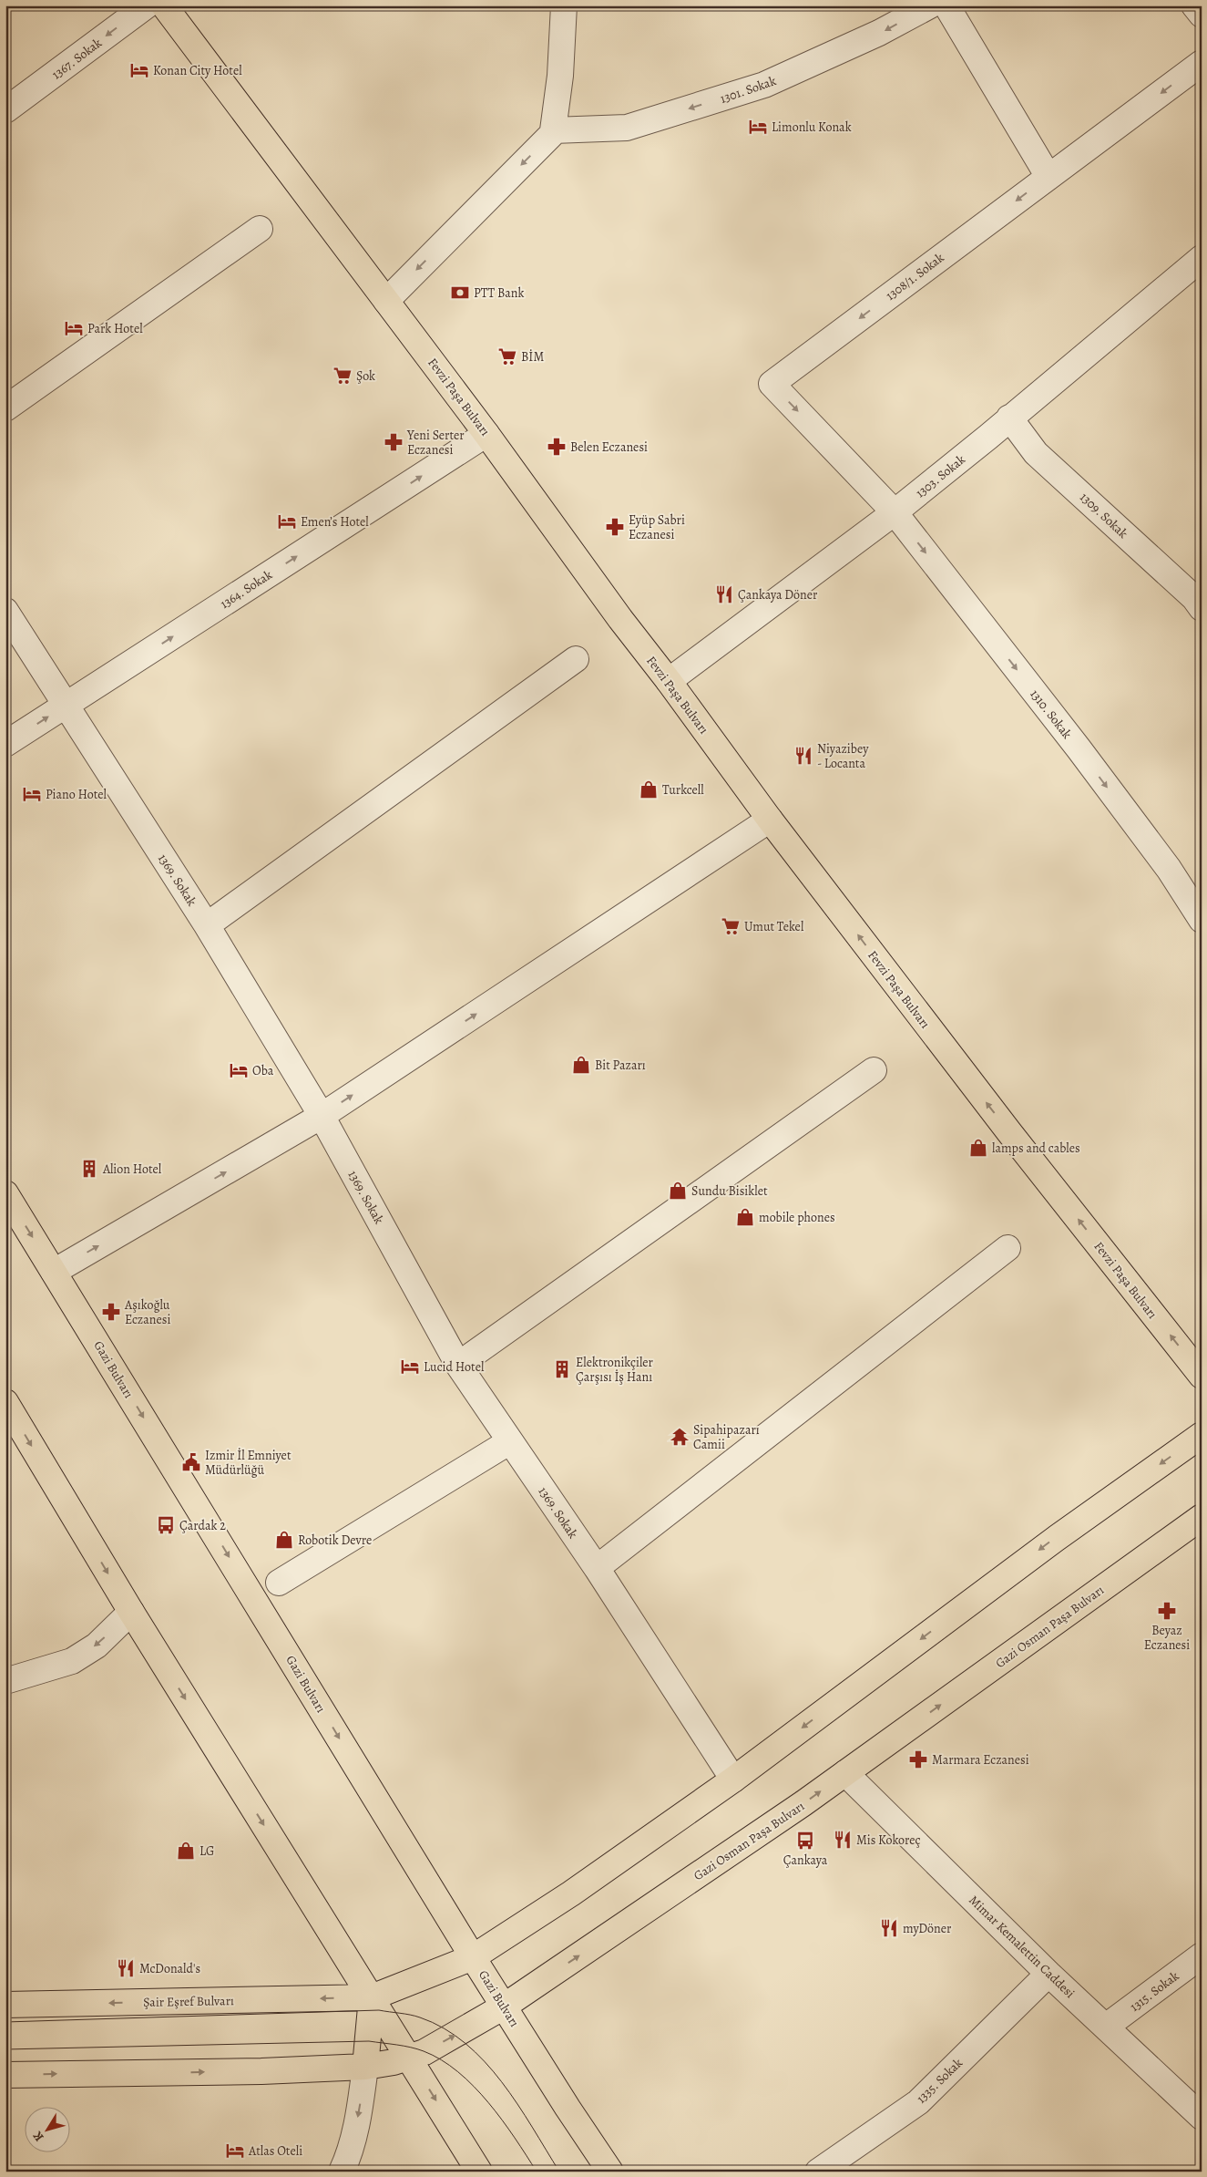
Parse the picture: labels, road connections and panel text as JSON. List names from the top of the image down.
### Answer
{
  "streets": {
    "main road": [
      "Fevzi Paşa Bulvarı",
      "Gazi Bulvarı",
      "Gazi Osman Paşa Bulvarı",
      "Şair Eşref Bulvarı"
    ],
    "street": [
      "1367. Sokak",
      "1301. Sokak",
      "1308/1. Sokak",
      "1303. Sokak",
      "1309. Sokak",
      "1364. Sokak",
      "1310. Sokak",
      "1369. Sokak",
      "Mimar Kemalettin Caddesi",
      "1315. Sokak",
      "1335. Sokak"
    ]
  },
  "crossings": [
    ["1308/1. Sokak", "1303. Sokak"],
    ["1308/1. Sokak", "1310. Sokak"],
    ["Fevzi Paşa Bulvarı", "1303. Sokak"],
    ["Fevzi Paşa Bulvarı", "1364. Sokak"],
    ["1303. Sokak", "1309. Sokak"],
    ["1303. Sokak", "1310. Sokak"],
    ["1364. Sokak", "1369. Sokak"],
    ["Gazi Bulvarı", "Gazi Osman Paşa Bulvarı"],
    ["Gazi Osman Paşa Bulvarı", "Mimar Kemalettin Caddesi"],
    ["Mimar Kemalettin Caddesi", "1315. Sokak"],
    ["Mimar Kemalettin Caddesi", "1335. Sokak"]
  ],
  "one_way": [
    "1367. Sokak",
    "1301. Sokak",
    "Fevzi Paşa Bulvarı",
    "1364. Sokak",
    "1310. Sokak",
    "Şair Eşref Bulvarı"
  ],
  "places": {
    "hotel": [
      "Konan City Hotel",
      "Limonlu Konak",
      "Park Hotel",
      "Emen’s Hotel",
      "Piano Hotel",
      "Oba",
      "Lucid Hotel",
      "Atlas Oteli"
    ],
    "bank": ["PTT Bank"],
    "supermarket": ["BİM", "Şok", "Umut Tekel"],
    "pharmacy": [
      "Yeni Serter Eczanesi",
      "Belen Eczanesi",
      "Eyüp Sabri Eczanesi",
      "Aşıkoğlu Eczanesi",
      "Beyaz Eczanesi",
      "Marmara Eczanesi"
    ],
    "restaurant": [
      "Çankaya Döner",
      "Niyazibey - Locanta",
      "Mis Kokoreç",
      "myDöner",
      "McDonald's"
    ],
    "shop": [
      "Turkcell",
      "Bit Pazarı",
      "lamps and cables",
      "Sundu Bisiklet",
      "mobile phones",
      "Robotik Devre",
      "LG"
    ],
    "building": ["Alion Hotel", "Elektronikçiler Çarşısı İş Hanı"],
    "temple": ["Sipahipazarı Camii"],
    "public building": ["Izmir İl Emniyet Müdürlüğü"],
    "bus stop": ["Çardak 2", "Çankaya"]
  },
  "north": "bottom left"
}
